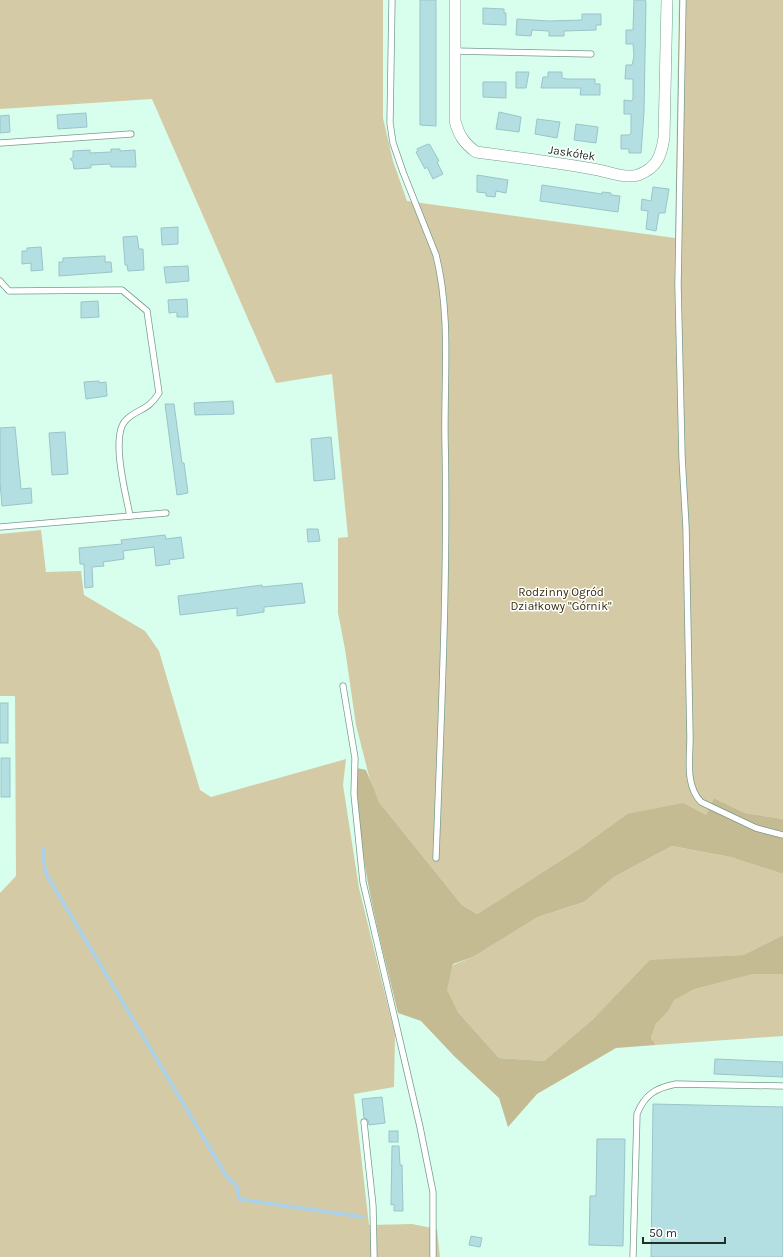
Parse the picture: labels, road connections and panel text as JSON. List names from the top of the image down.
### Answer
{
  "streets": {
    "street": ["Jaskółek"]
  },
  "parks": ["Rodzinny Ogród Działkowy \"Górnik\""],
  "scale_bar": "50 m"
}
